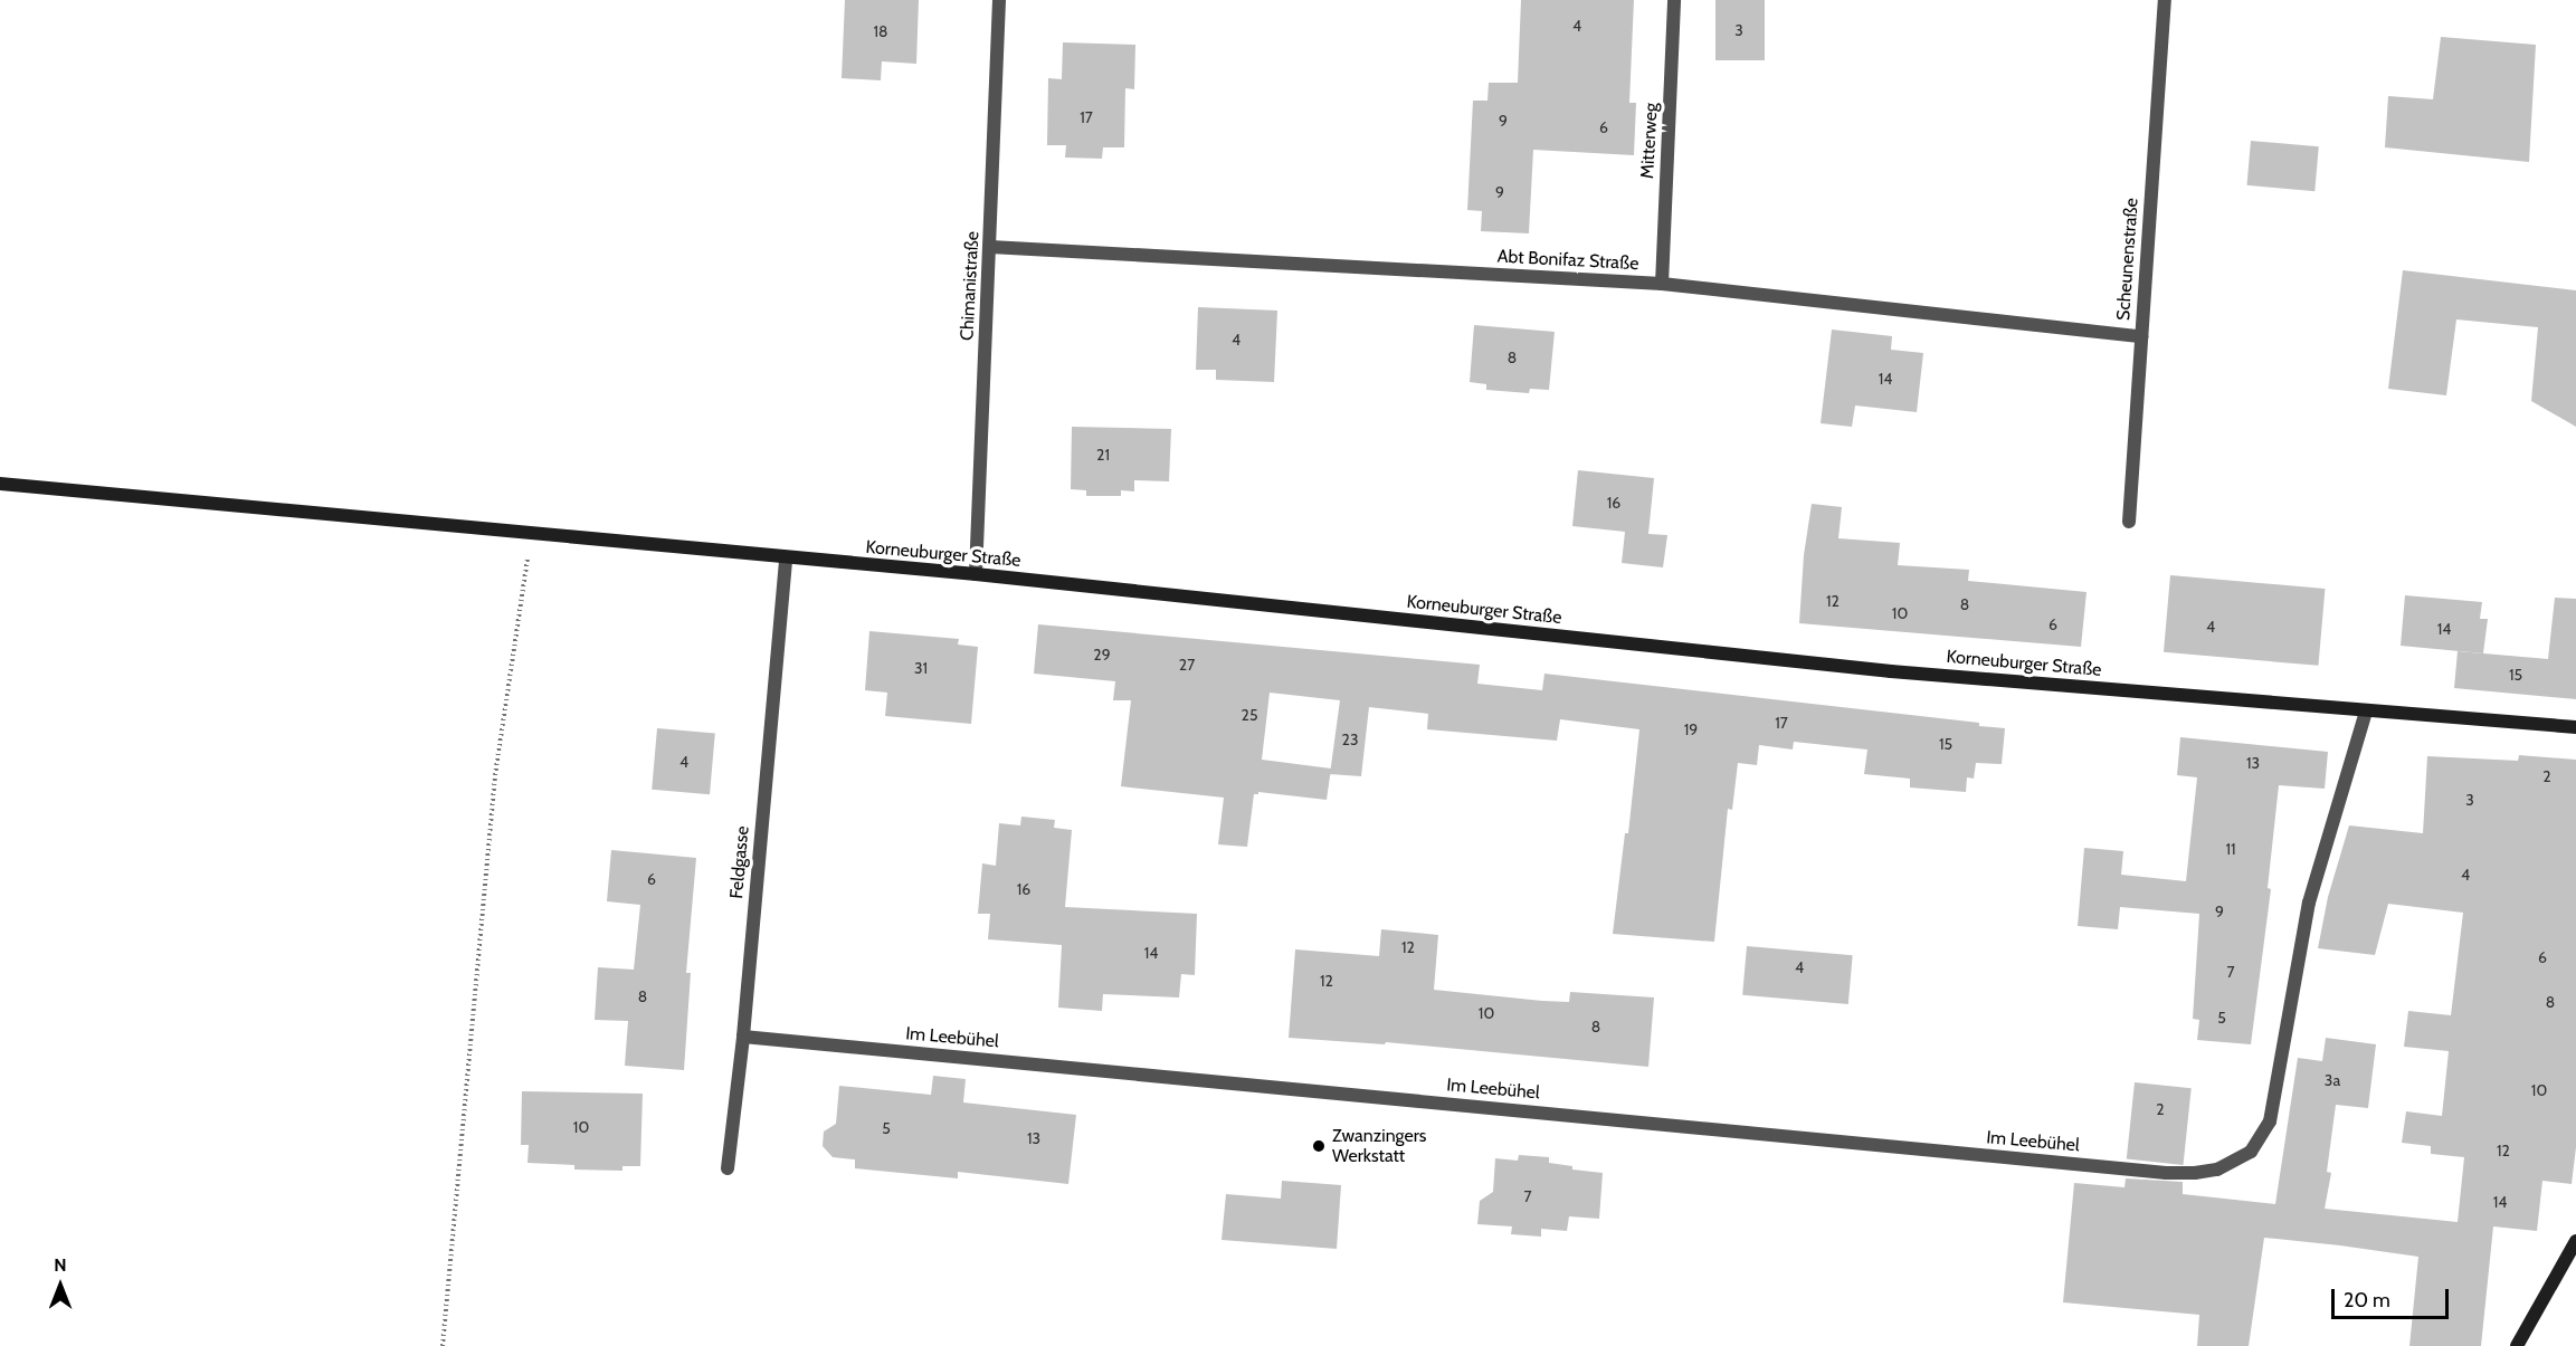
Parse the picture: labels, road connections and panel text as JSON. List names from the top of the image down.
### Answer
{
  "streets": {
    "street": [
      "Mitterweg",
      "Scheunenstraße",
      "Abt Bonifaz Straße",
      "Chimanistraße",
      "Korneuburger Straße",
      "Feldgasse",
      "Im Leebühel"
    ]
  },
  "crossings": [
    ["Mitterweg", "Abt Bonifaz Straße"],
    ["Scheunenstraße", "Abt Bonifaz Straße"],
    ["Abt Bonifaz Straße", "Chimanistraße"],
    ["Chimanistraße", "Korneuburger Straße"],
    ["Korneuburger Straße", "Feldgasse"],
    ["Korneuburger Straße", "Im Leebühel"],
    ["Feldgasse", "Im Leebühel"]
  ],
  "places": ["Zwanzingers Werkstatt"],
  "house_numbers": [
    "4",
    "3",
    "18",
    "17",
    "9",
    "6",
    "9",
    "4",
    "8",
    "14",
    "21",
    "16",
    "12",
    "8",
    "10",
    "6",
    "4",
    "14",
    "29",
    "27",
    "31",
    "15",
    "25",
    "17",
    "19",
    "23",
    "15",
    "4",
    "13",
    "2",
    "3",
    "11",
    "4",
    "6",
    "16",
    "9",
    "12",
    "14",
    "6",
    "4",
    "7",
    "12",
    "8",
    "8",
    "10",
    "5",
    "8",
    "3a",
    "10",
    "2",
    "10",
    "5",
    "13",
    "12",
    "7",
    "14"
  ],
  "scale_bar": "20 m",
  "north": "top"
}
